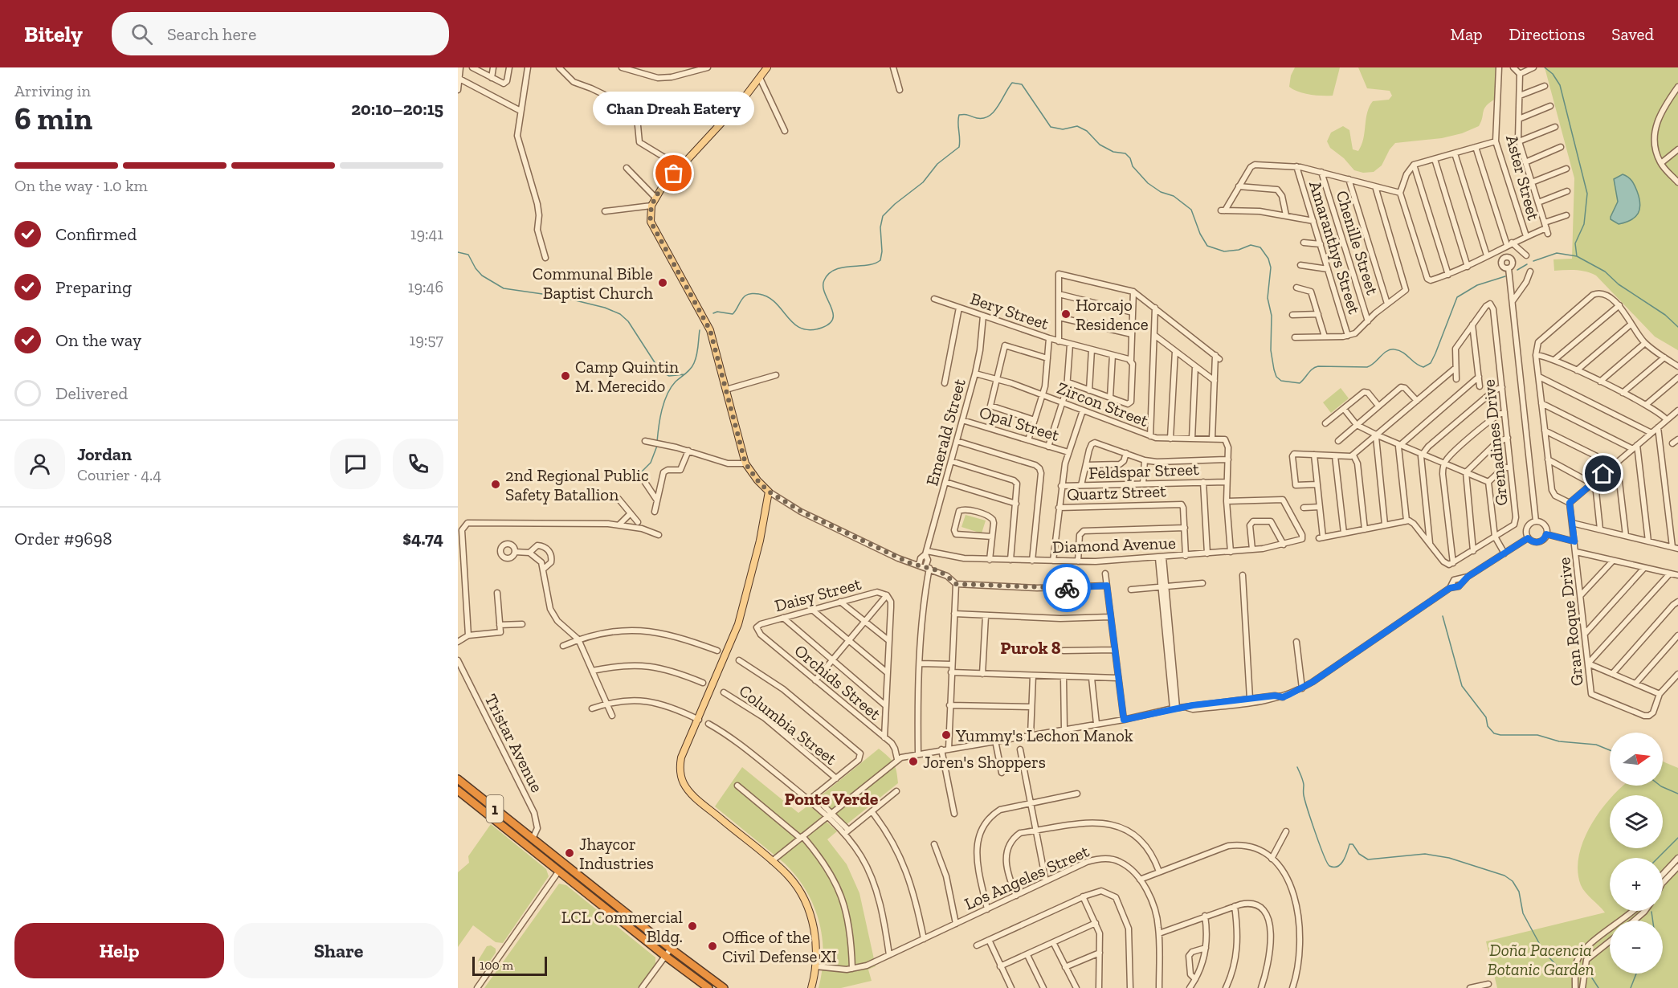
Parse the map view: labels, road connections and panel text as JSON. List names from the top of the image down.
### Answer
{
  "streets": {
    "highway": ["1"],
    "street": [
      "Aster Street",
      "Chenille Street",
      "Amaranthys Street",
      "Bery Street",
      "Zircon Street",
      "Opal Street",
      "Emerald Street",
      "Grenadines Drive",
      "Feldspar Street",
      "Quartz Street",
      "Diamond Avenue",
      "Daisy Street",
      "Gran Roque Drive",
      "Orchids Street",
      "Columbia Street",
      "Tristar Avenue",
      "Los Angeles Street"
    ]
  },
  "crossings": [
    ["Bery Street", "Emerald Street"],
    ["Zircon Street", "Emerald Street"],
    ["Opal Street", "Emerald Street"],
    ["Emerald Street", "Diamond Avenue"],
    ["Quartz Street", "Diamond Avenue"],
    ["Daisy Street", "Orchids Street"],
    ["Tristar Avenue", "1"]
  ],
  "districts": ["Purok 8", "Ponte Verde"],
  "parks": ["Doña Pacencia Botanic Garden"],
  "places": [
    "Chan Dreah Eatery",
    "Communal Bible Baptist Church",
    "Horcajo Residence",
    "Camp Quintin M. Merecido",
    "2nd Regional Public Safety Batallion",
    "Yummy's Lechon Manok",
    "Joren's Shoppers",
    "Jhaycor Industries",
    "LCL Commercial Bldg.",
    "Office of the Civil Defense XI"
  ],
  "scale_bar": "100 m",
  "north": "right",
  "page": {
    "header": "Bitely",
    "search": "Search here",
    "nav": ["Map", "Directions", "Saved"],
    "heading": ["6 min", "Arriving in", "20:10–20:15"],
    "panel": [
      "Jordan",
      "Courier · 4.4",
      "Order #9698",
      "$4.74"
    ],
    "bubble": "Chan Dreah Eatery",
    "bar": "On the way · 1.0 km",
    "list": [
      ["Confirmed", "19:41"],
      ["Preparing", "19:46"],
      ["On the way", "19:57"],
      "Delivered"
    ],
    "map_buttons": ["+", "−"],
    "buttons": ["Help", "Share"],
    "scale": "100 m"
  }
}
